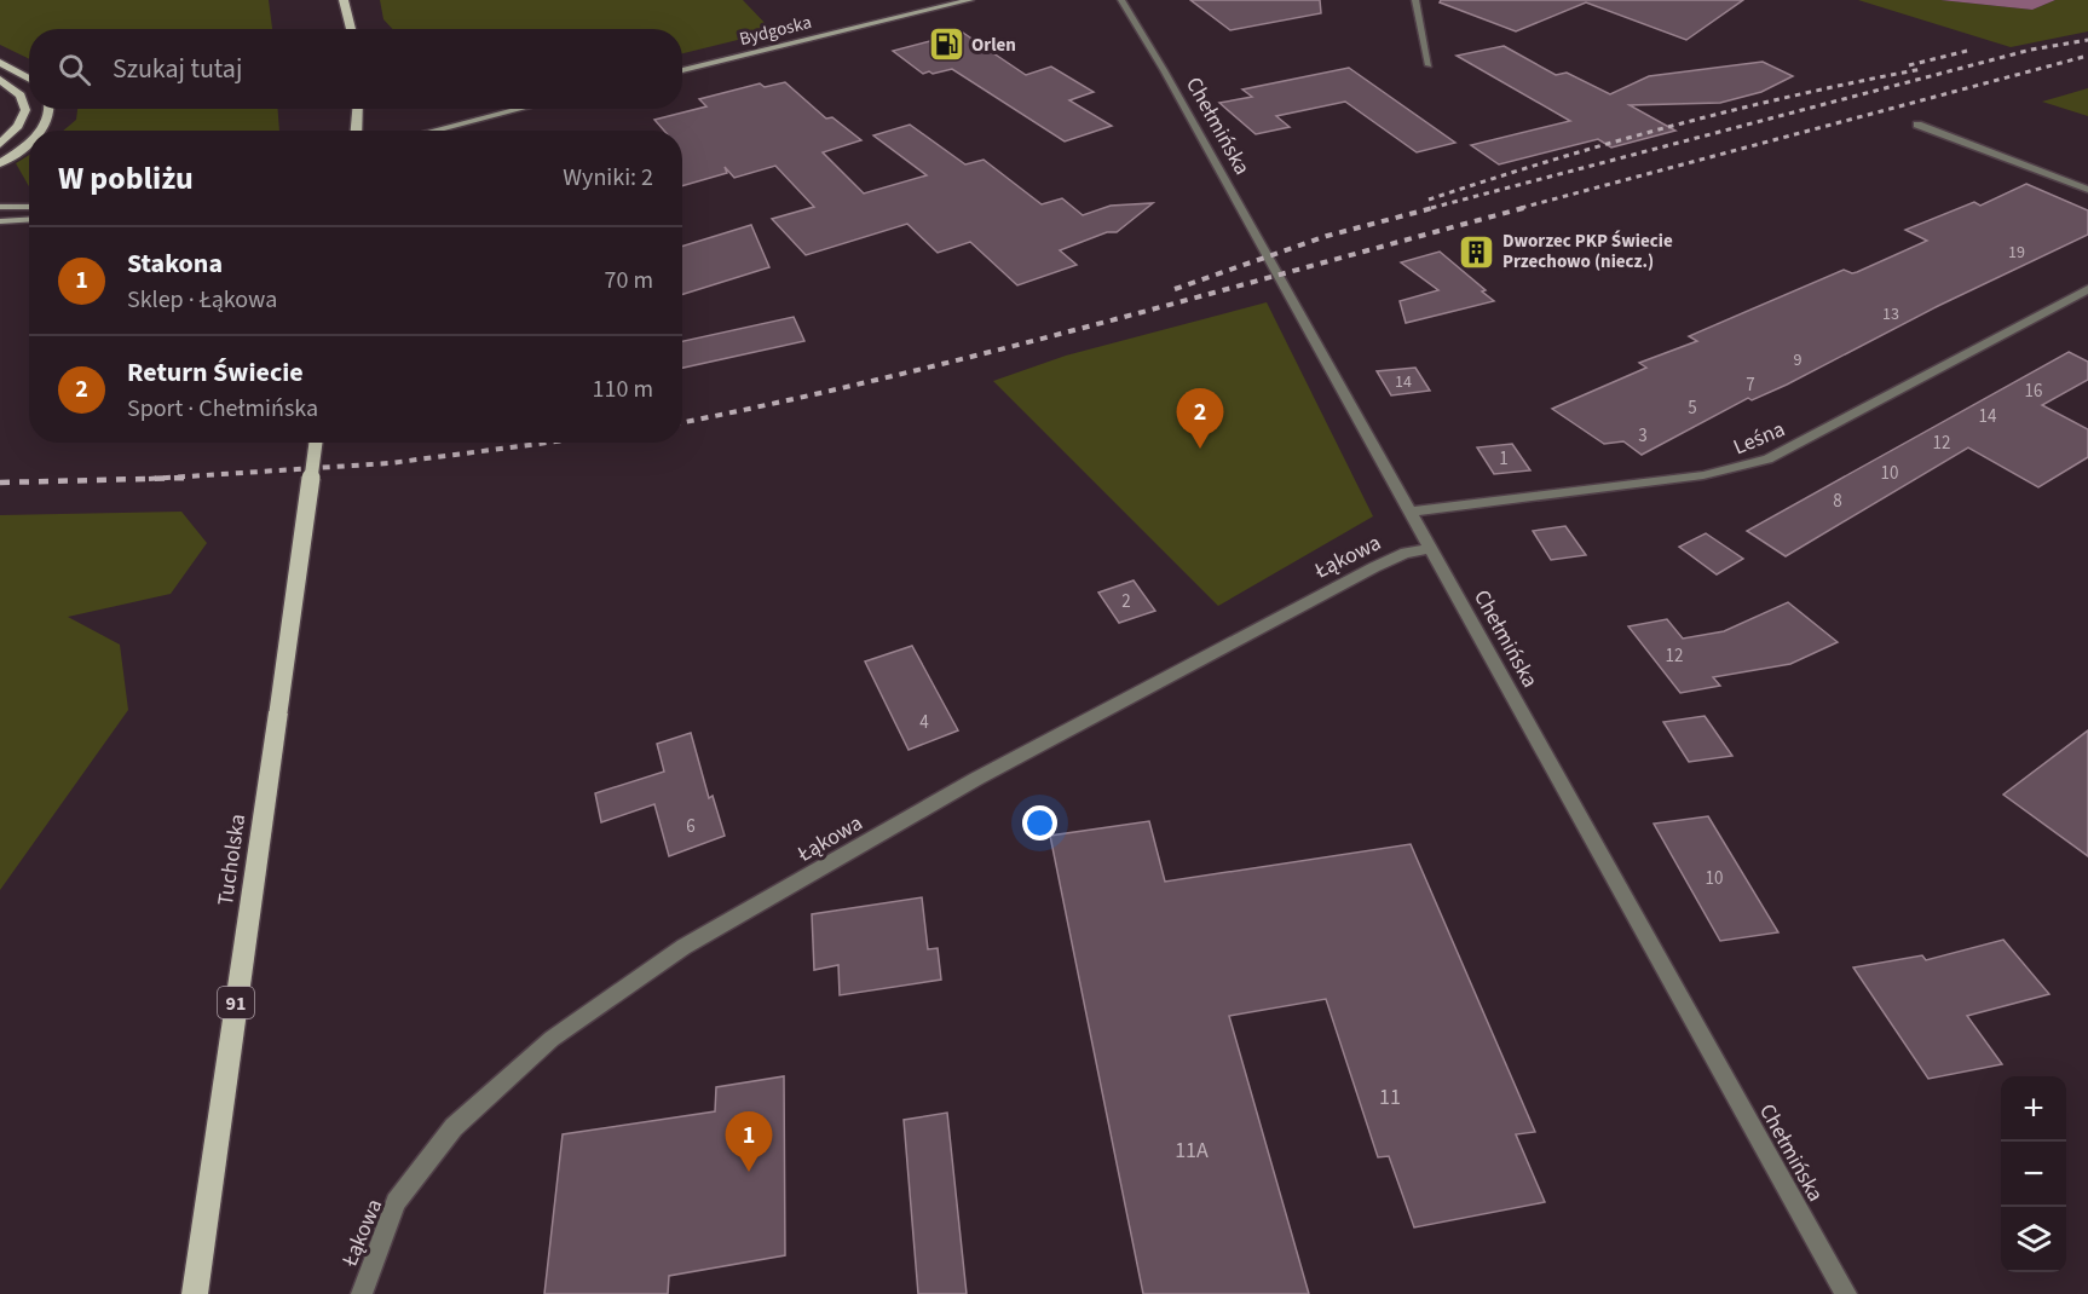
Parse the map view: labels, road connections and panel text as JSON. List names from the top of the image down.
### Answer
{
  "streets": {
    "main road": ["Tucholska", "91"],
    "street": [
      "Bydgoska",
      "Chełmińska",
      "Leśna",
      "Łąkowa"
    ]
  },
  "crossings": [
    ["Chełmińska", "Leśna"],
    ["Chełmińska", "Łąkowa"]
  ],
  "places": {
    "fuel station": ["Orlen"],
    "building": ["Dworzec PKP Świecie Przechowo (niecz.)"]
  },
  "house_numbers": [
    "19",
    "13",
    "9",
    "14",
    "7",
    "16",
    "5",
    "14",
    "3",
    "12",
    "1",
    "10",
    "8",
    "2",
    "12",
    "4",
    "6",
    "10",
    "11",
    "11A"
  ],
  "page": {
    "search": "Szukaj tutaj",
    "heading": ["W pobliżu", "Wyniki: 2"],
    "list": [
      {
        "mark": "1",
        "name": "Stakona",
        "note": "Sklep · Łąkowa",
        "value": "70 m"
      },
      {
        "mark": "2",
        "name": "Return Świecie",
        "note": "Sport · Chełmińska",
        "value": "110 m"
      }
    ],
    "pins": ["2", "1"],
    "map_buttons": ["+", "−"]
  }
}
